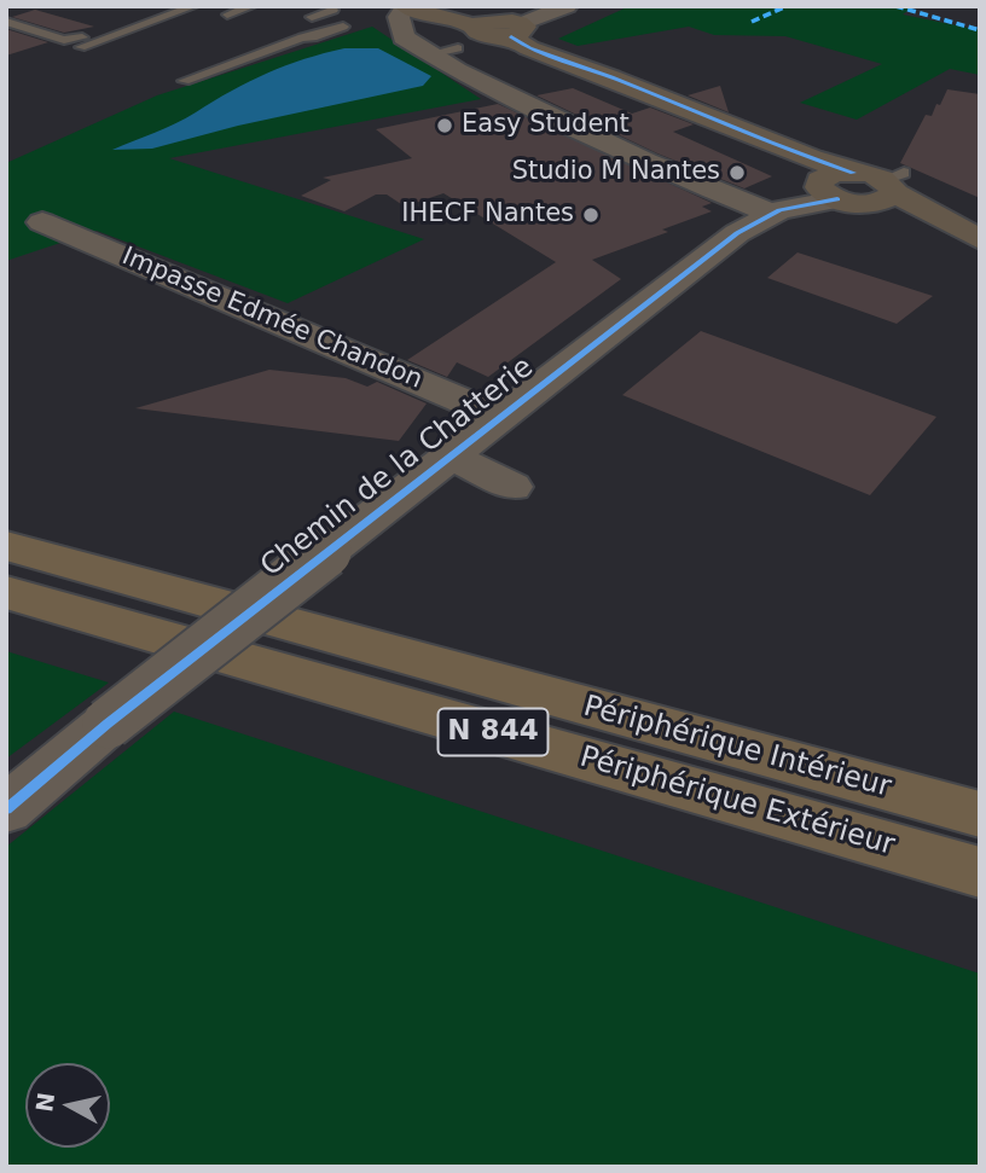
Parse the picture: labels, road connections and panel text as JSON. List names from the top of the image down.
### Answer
{
  "streets": {
    "highway": ["N 844", "Périphérique Intérieur", "Périphérique Extérieur"],
    "street": ["Impasse Edmée Chandon", "Chemin de la Chatterie"]
  },
  "crossings": [
    ["Impasse Edmée Chandon", "Chemin de la Chatterie"]
  ],
  "places": ["Easy Student", "Studio M Nantes", "IHECF Nantes"],
  "north": "left"
}
